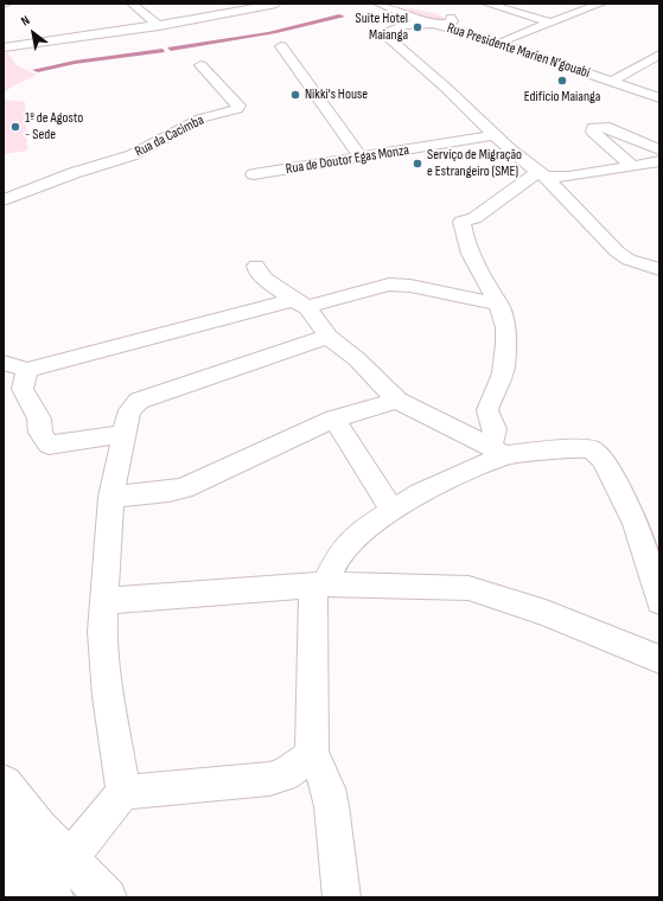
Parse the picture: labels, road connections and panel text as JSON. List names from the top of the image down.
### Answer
{
  "streets": {
    "street": ["Rua Presidente Marien N'gouabi", "Rua da Cacimba", "Rua de Doutor Egas Monza"]
  },
  "places": [
    "Suite Hotel Maianga",
    "Edifício Maianga",
    "Nikki's House",
    "1º de Agosto - Sede",
    "Serviço de Migração e Estrangeiro (SME)"
  ],
  "north": "top left"
}
